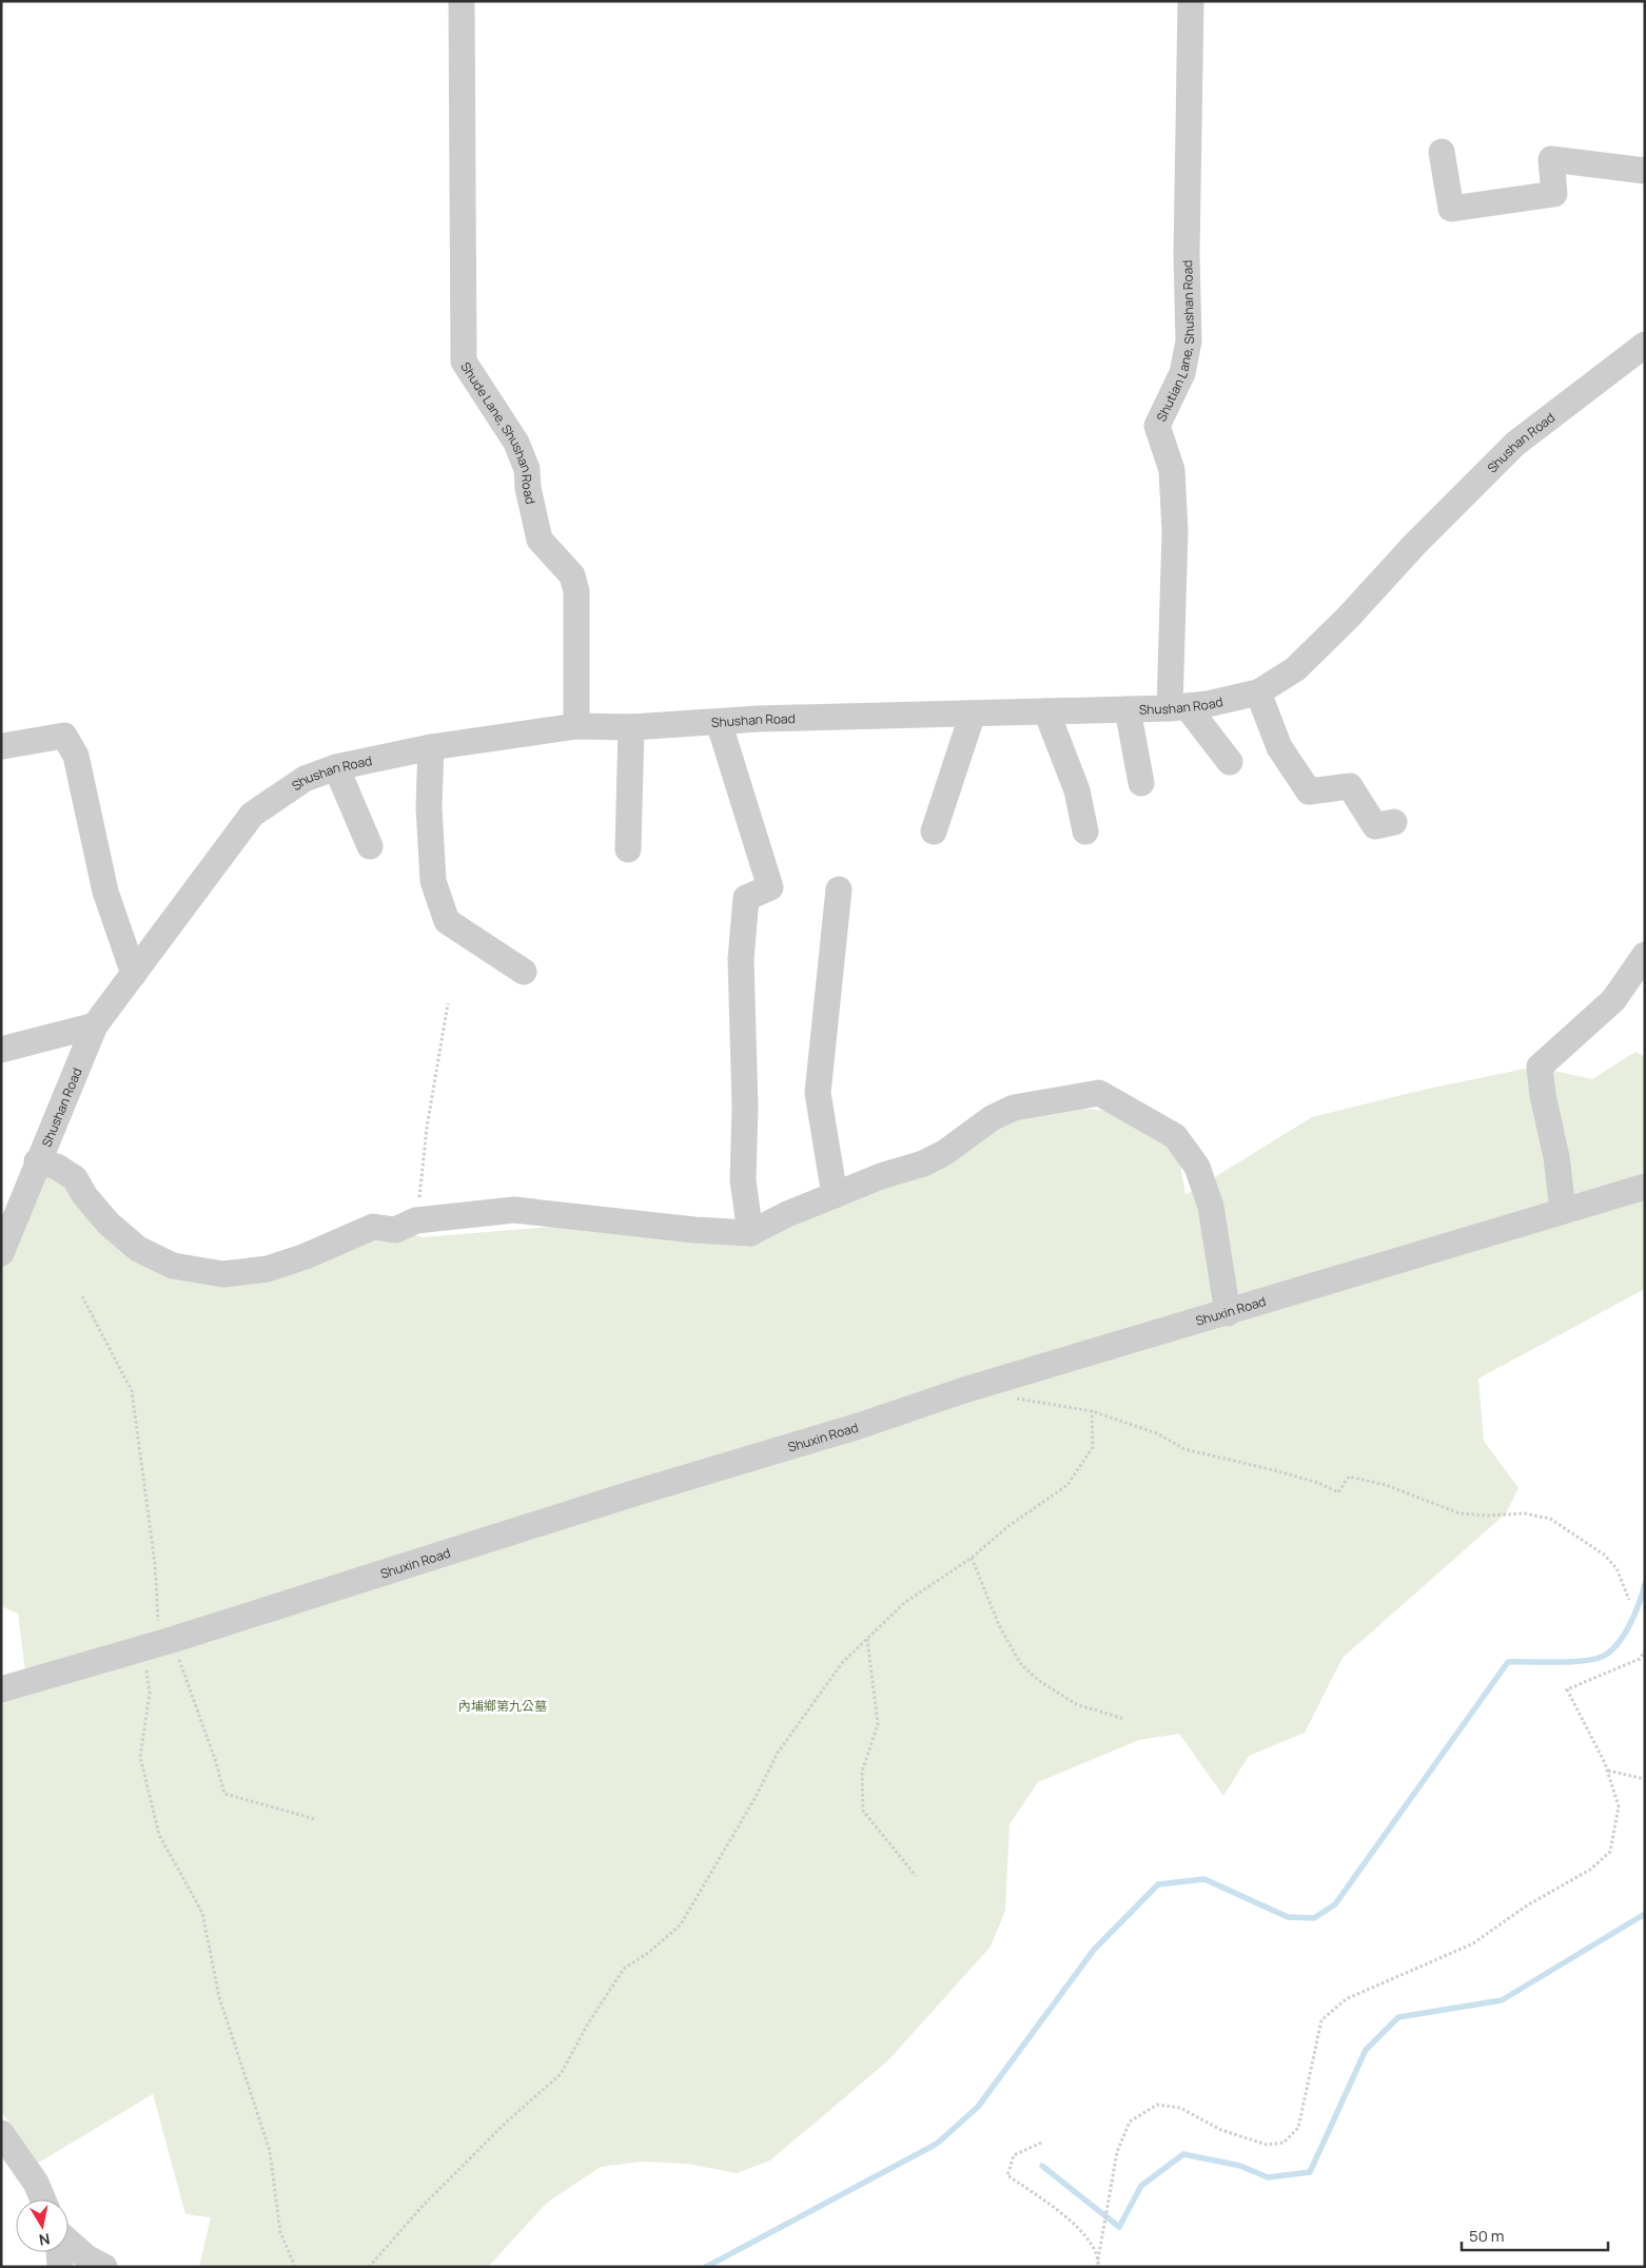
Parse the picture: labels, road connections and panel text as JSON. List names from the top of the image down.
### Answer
{
  "streets": {
    "street": [
      "Shutian Lane, Shushan Road",
      "Shude Lane, Shushan Road",
      "Shushan Road",
      "Shuxin Road"
    ]
  },
  "crossings": [
    ["Shutian Lane, Shushan Road", "Shushan Road"],
    ["Shude Lane, Shushan Road", "Shushan Road"]
  ],
  "parks": ["內埔鄉第九公墓"],
  "scale_bar": "50 m",
  "north": "bottom"
}
